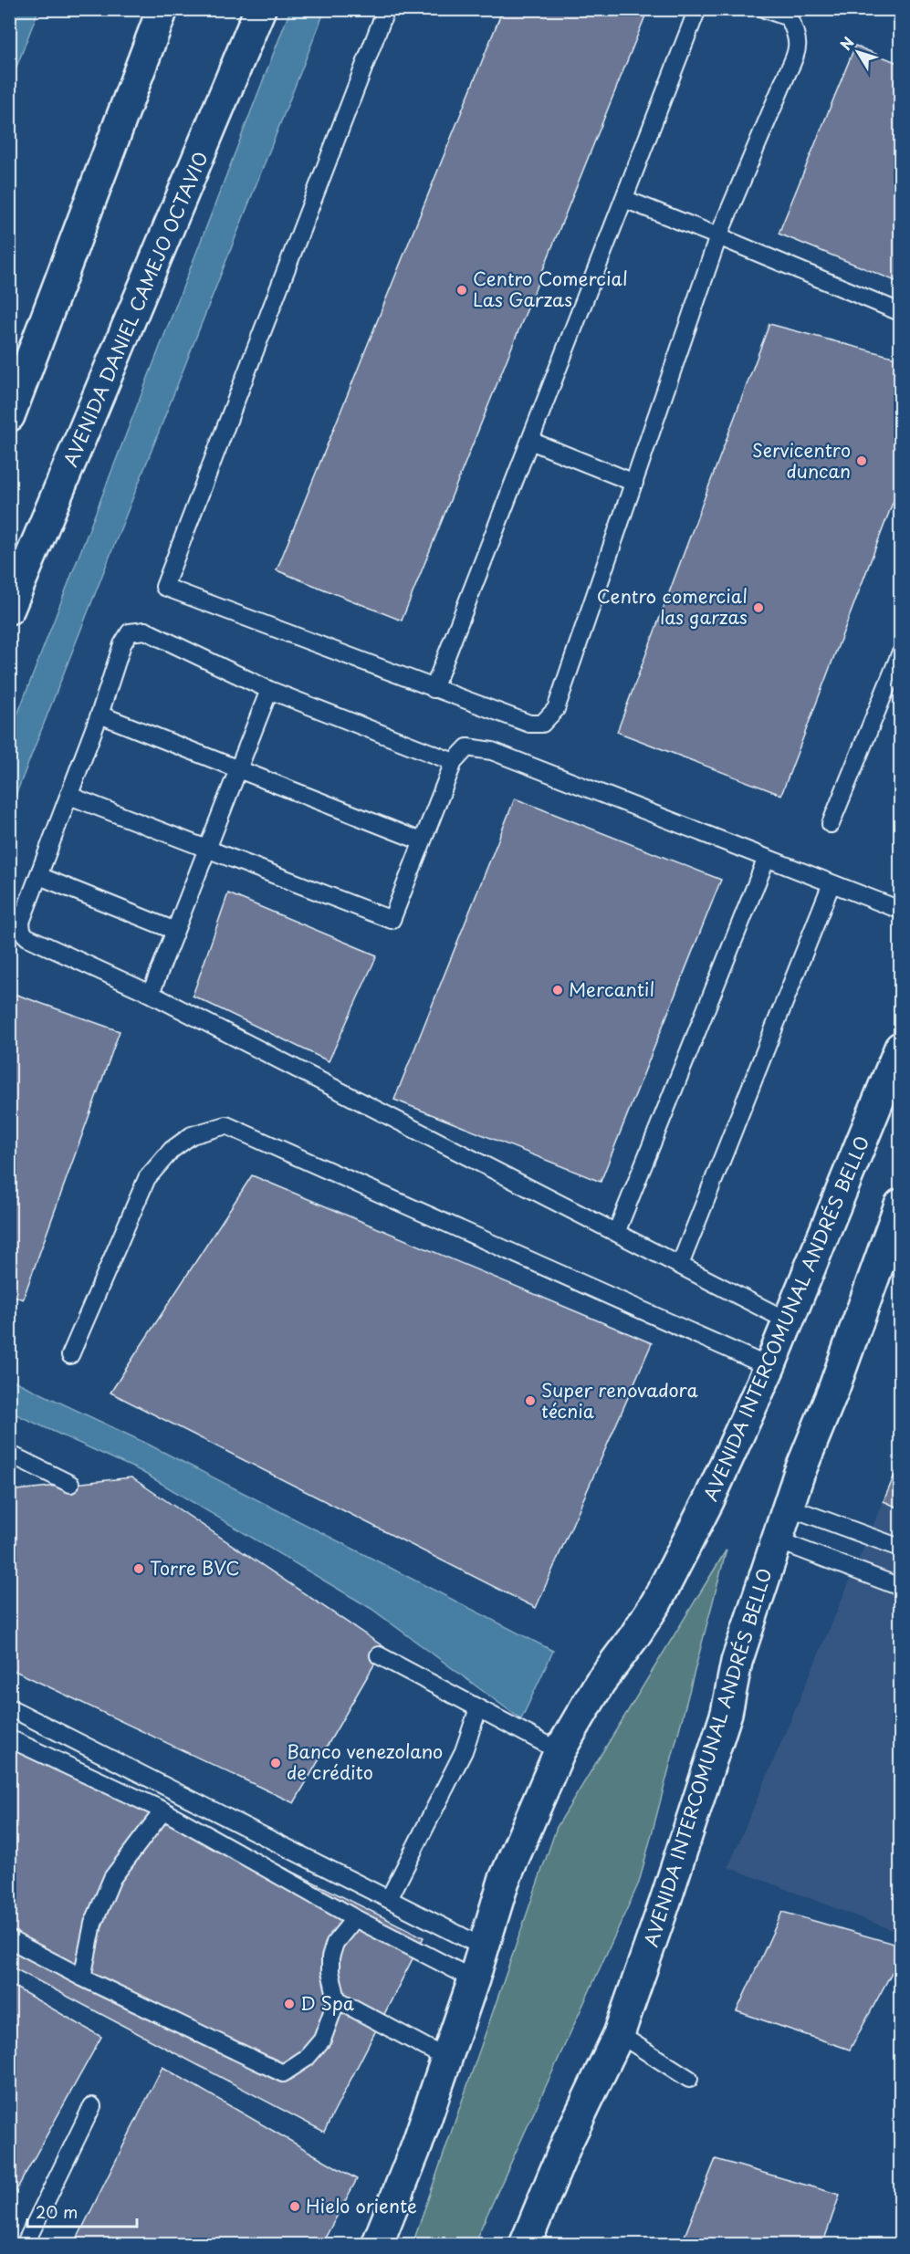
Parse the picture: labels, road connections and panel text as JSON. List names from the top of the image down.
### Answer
{
  "streets": {
    "main road": ["AVENIDA DANIEL CAMEJO OCTAVIO", "AVENIDA INTERCOMUNAL ANDRÉS BELLO"]
  },
  "places": [
    "Centro Comercial Las Garzas",
    "Servicentro duncan",
    "Centro comercial las garzas",
    "Mercantil",
    "Super renovadora técnia",
    "Torre BVC",
    "Banco venezolano de crédito",
    "D Spa",
    "Hielo oriente"
  ],
  "scale_bar": "20 m",
  "north": "top left"
}
